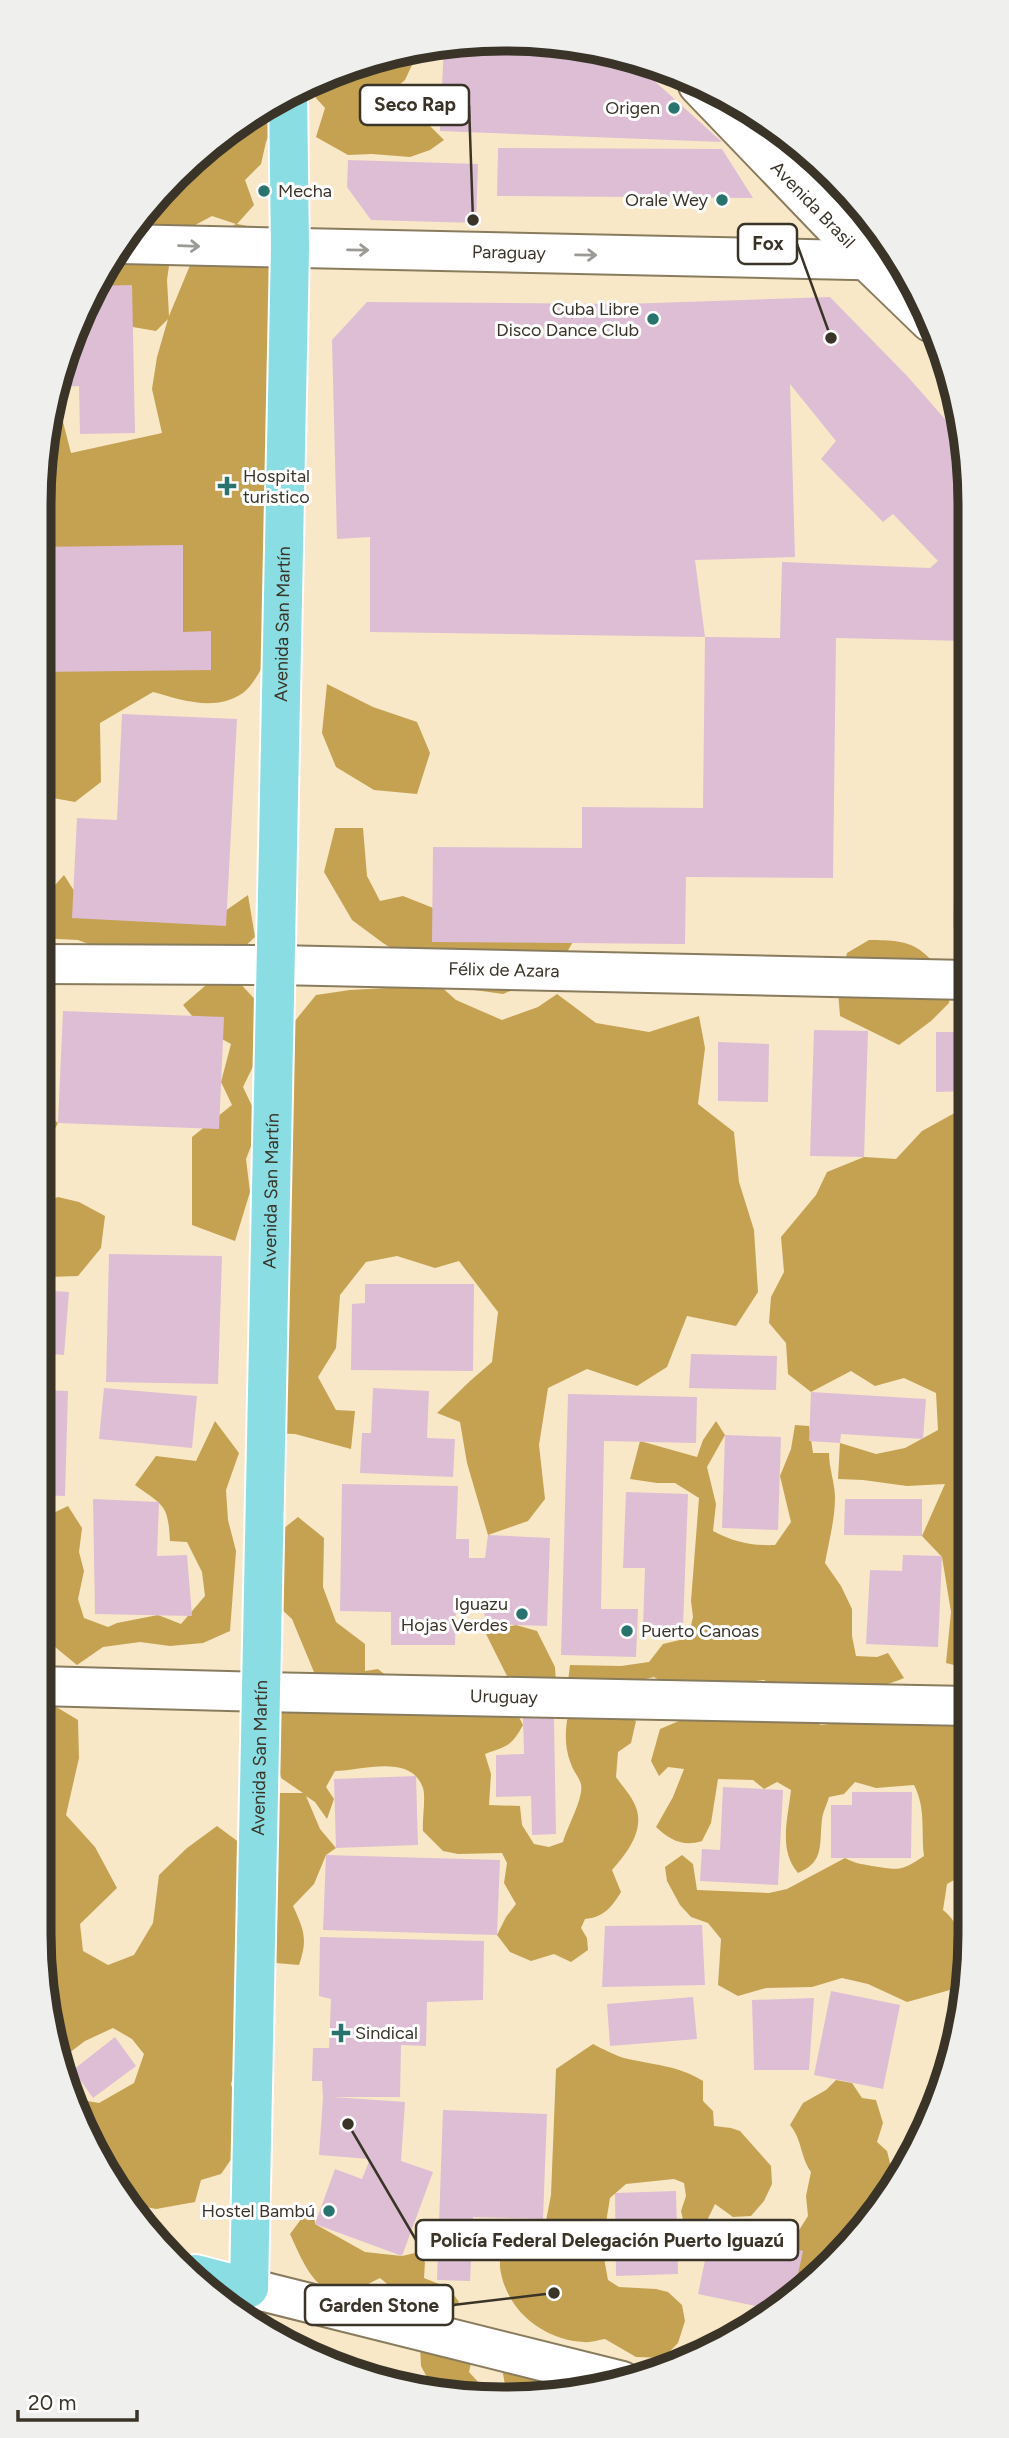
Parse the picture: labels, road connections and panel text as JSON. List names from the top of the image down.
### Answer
{
  "streets": {
    "main road": ["Avenida San Martín"],
    "street": [
      "Avenida Brasil",
      "Paraguay",
      "Félix de Azara",
      "Uruguay"
    ]
  },
  "crossings": [
    ["Avenida Brasil", "Paraguay"],
    ["Paraguay", "Avenida San Martín"],
    ["Avenida San Martín", "Félix de Azara"],
    ["Avenida San Martín", "Uruguay"]
  ],
  "one_way": ["Paraguay"],
  "places": {
    "other": [
      "Origen",
      "Mecha",
      "Orale Wey",
      "Seco Rap",
      "Cuba Libre Disco Dance Club",
      "Fox",
      "Iguazu Hojas Verdes",
      "Puerto Canoas",
      "Policía Federal Delegación Puerto Iguazú",
      "Hostel Bambú",
      "Garden Stone"
    ],
    "health": ["Hospital turistico", "Sindical"]
  },
  "scale_bar": "20 m"
}
